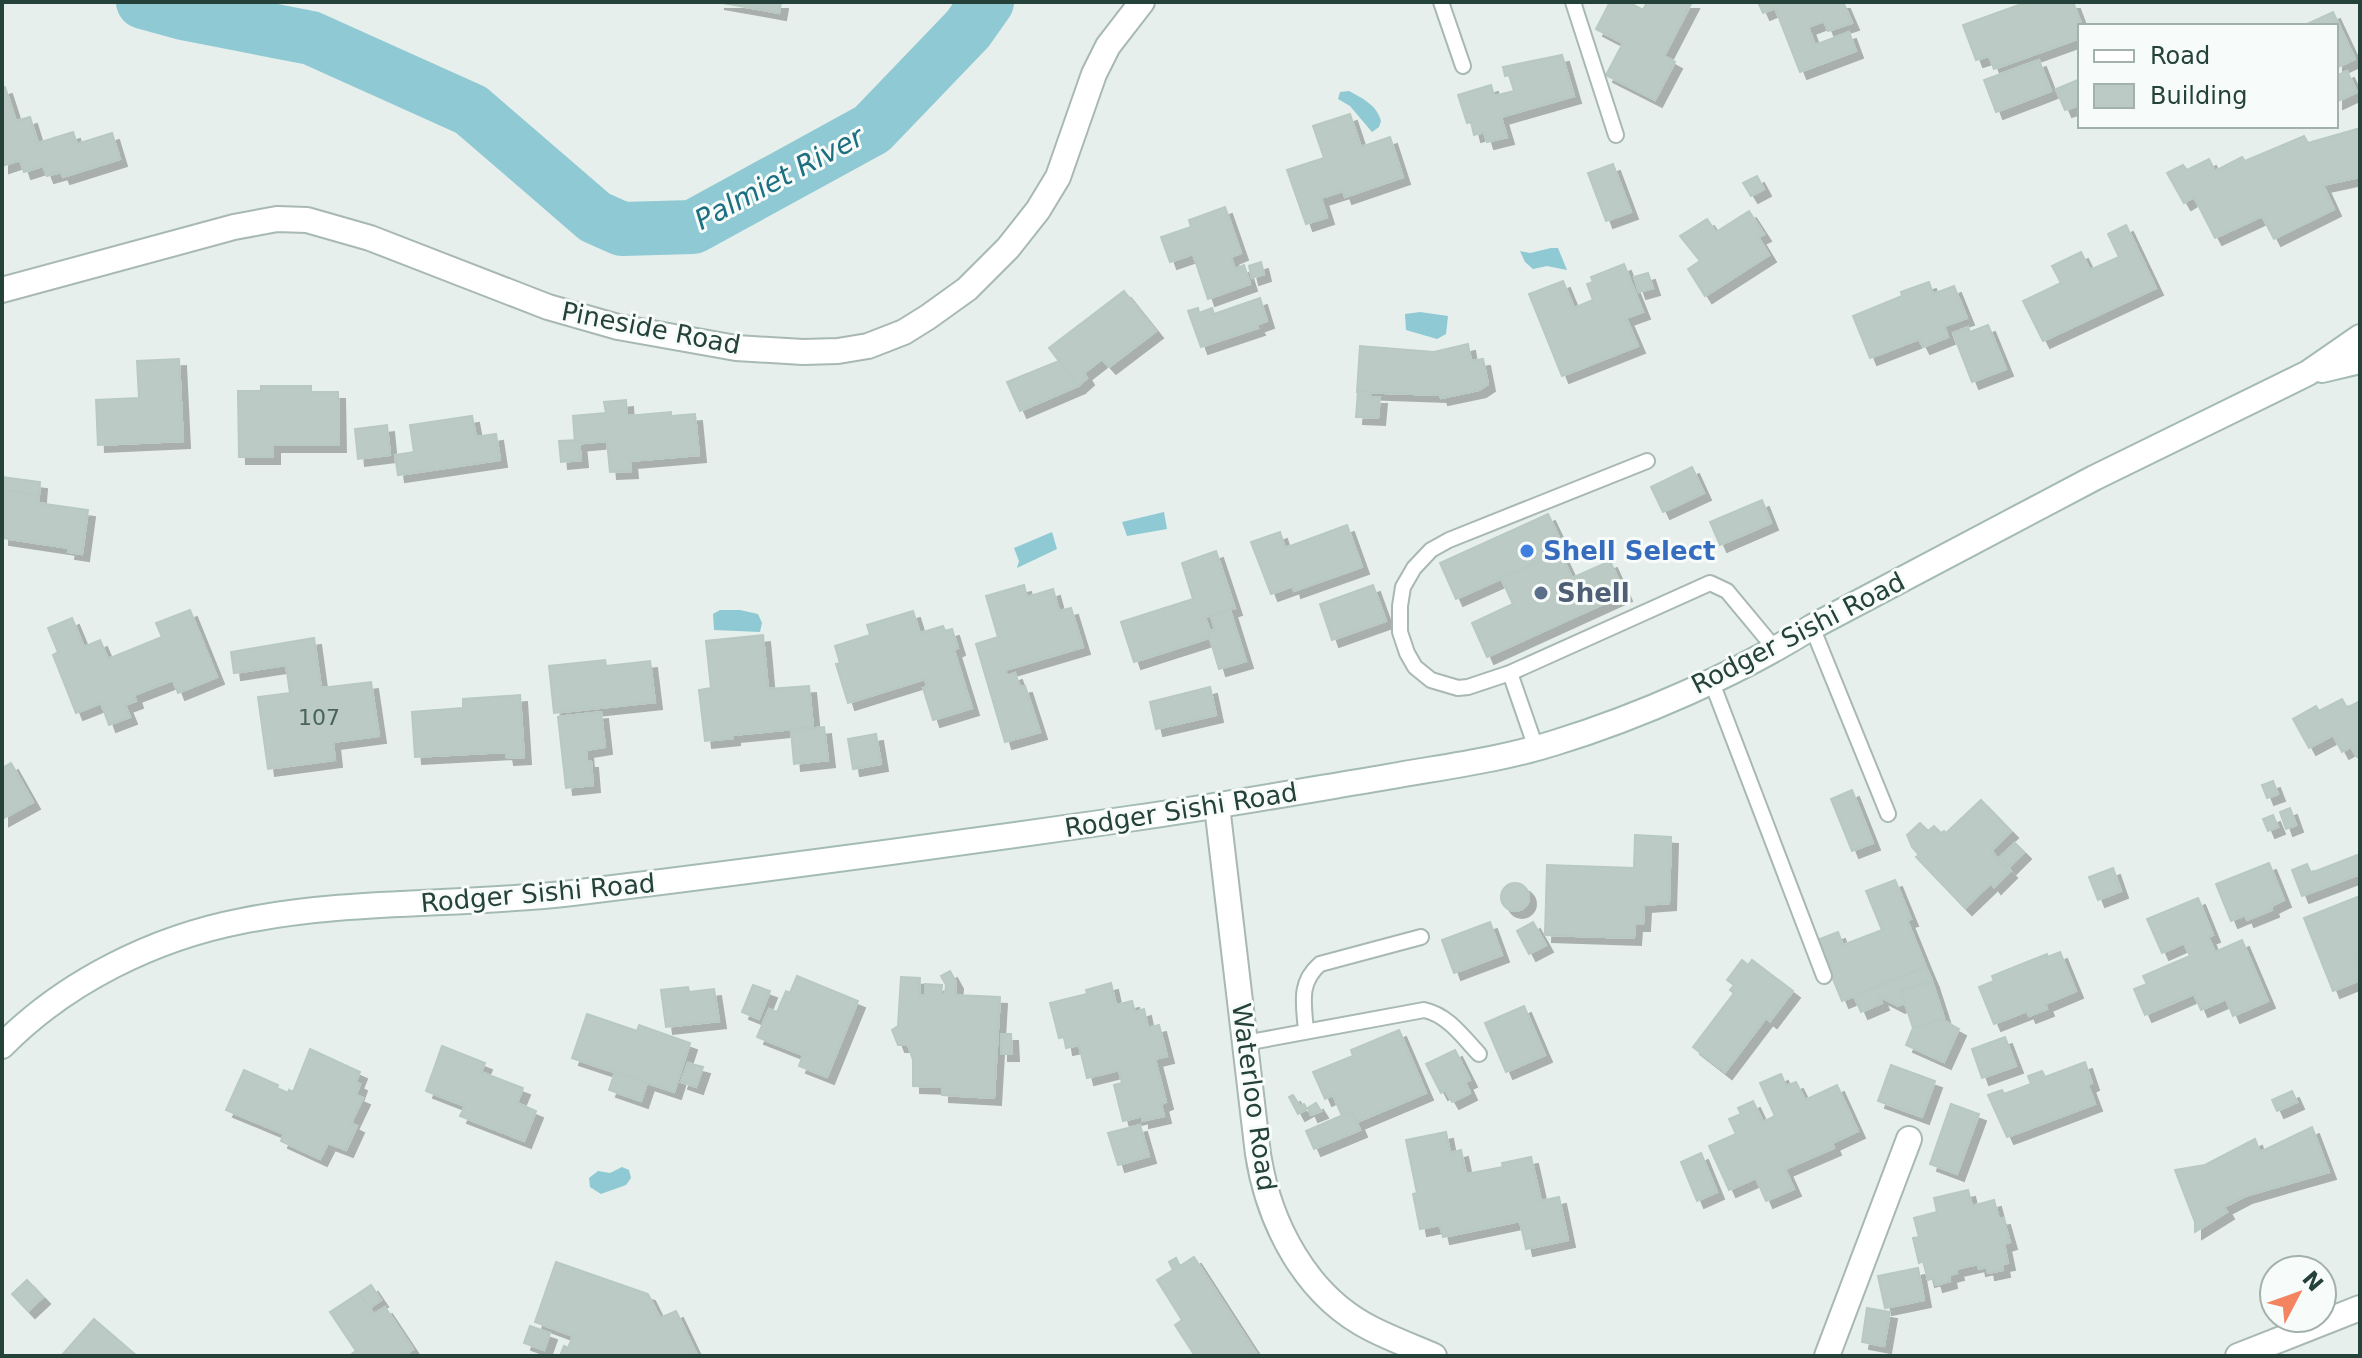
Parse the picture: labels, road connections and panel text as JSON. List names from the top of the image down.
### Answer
{
  "streets": {
    "main road": ["Pineside Road", "Rodger Sishi Road", "Waterloo Road"]
  },
  "crossings": [
    ["Rodger Sishi Road", "Waterloo Road"]
  ],
  "water": ["Palmiet River"],
  "places": ["Shell Select", "Shell"],
  "house_numbers": ["107"],
  "legend": ["Road", "Building"],
  "north": "top right"
}
